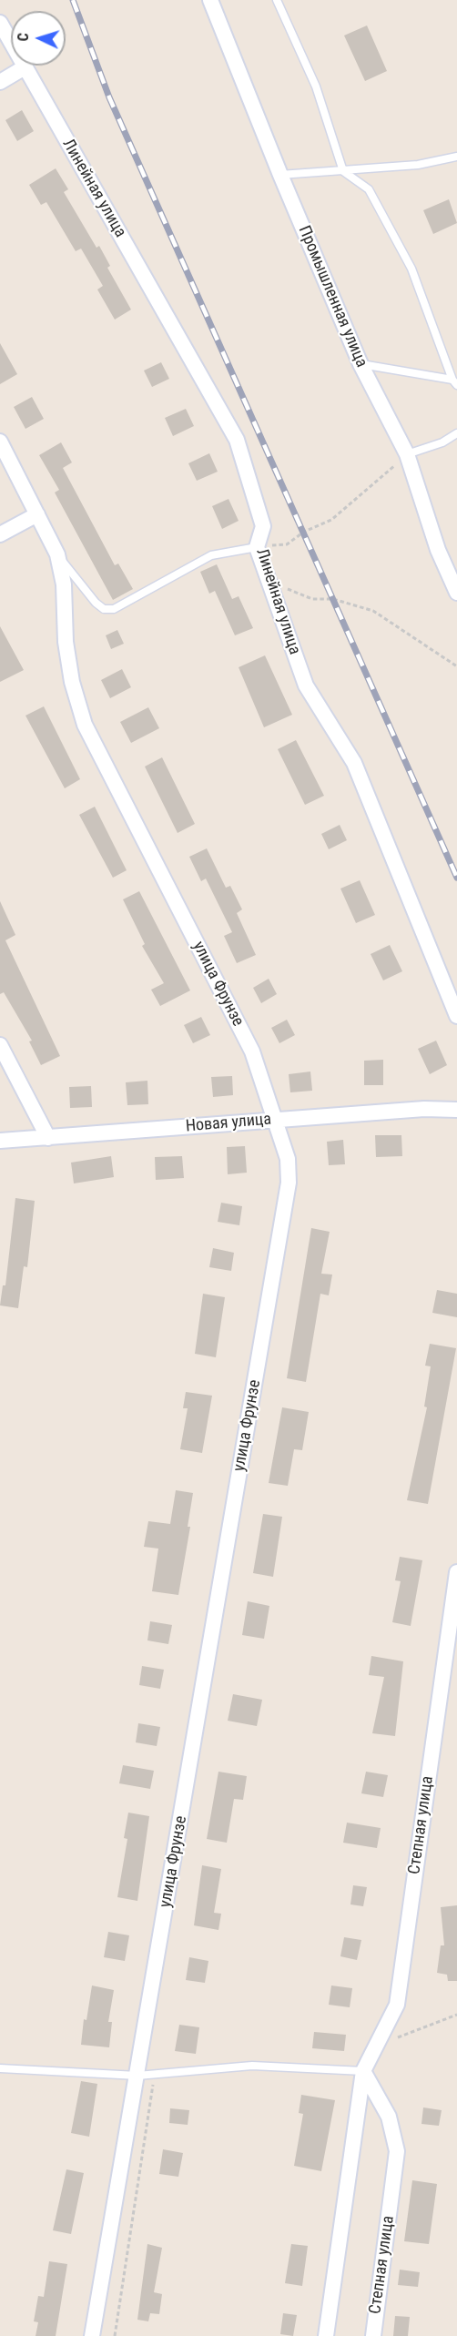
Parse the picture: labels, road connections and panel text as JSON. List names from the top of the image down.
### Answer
{
  "streets": {
    "street": [
      "Линейная улица",
      "Промышленная улица",
      "улица Фрунзе",
      "Новая улица",
      "Степная улица"
    ]
  },
  "crossings": [
    ["улица Фрунзе", "Новая улица"]
  ],
  "north": "left"
}
